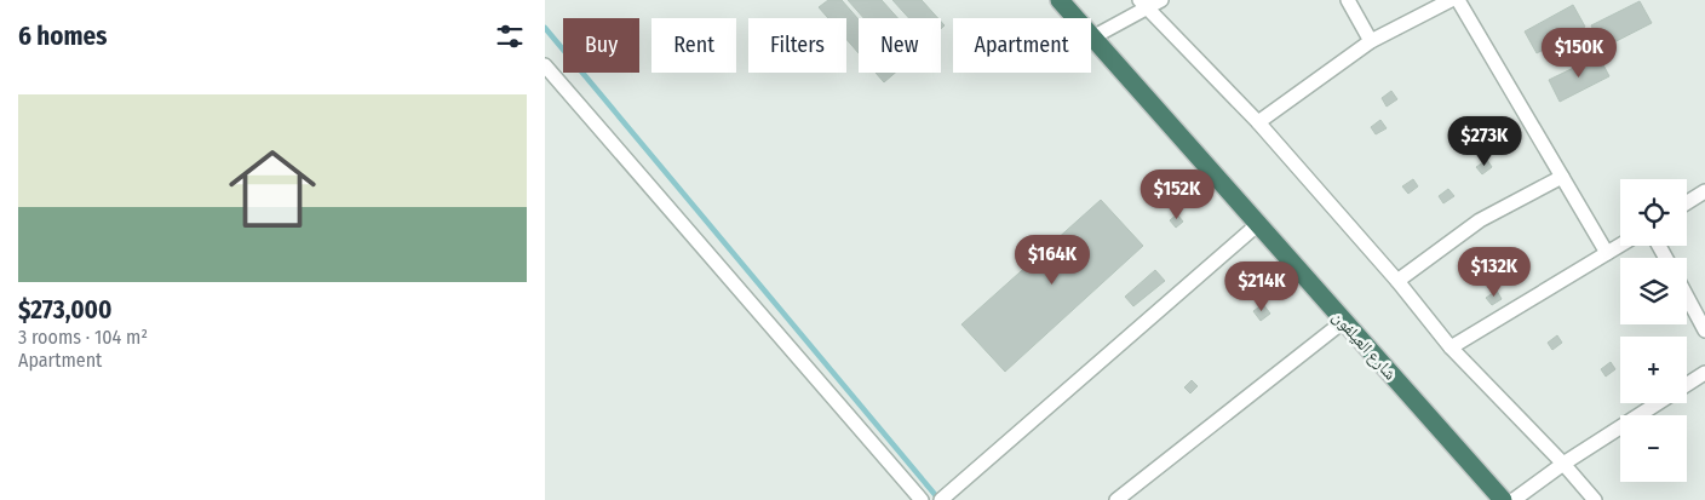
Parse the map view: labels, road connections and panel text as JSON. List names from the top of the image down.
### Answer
{
  "streets": {
    "highway": ["شارع العيلفون"]
  },
  "page": {
    "heading": "6 homes",
    "chip": [
      "Buy",
      "Rent",
      "Filters",
      "New",
      "Apartment"
    ],
    "price": [
      "$150K",
      "$273K",
      "$152K",
      "$164K",
      "$132K",
      "$214K"
    ],
    "list": [
      {
        "name": "$273,000",
        "note": "3 rooms · 104 m² · Apartment"
      }
    ],
    "map_buttons": ["+", "−"]
  }
}
